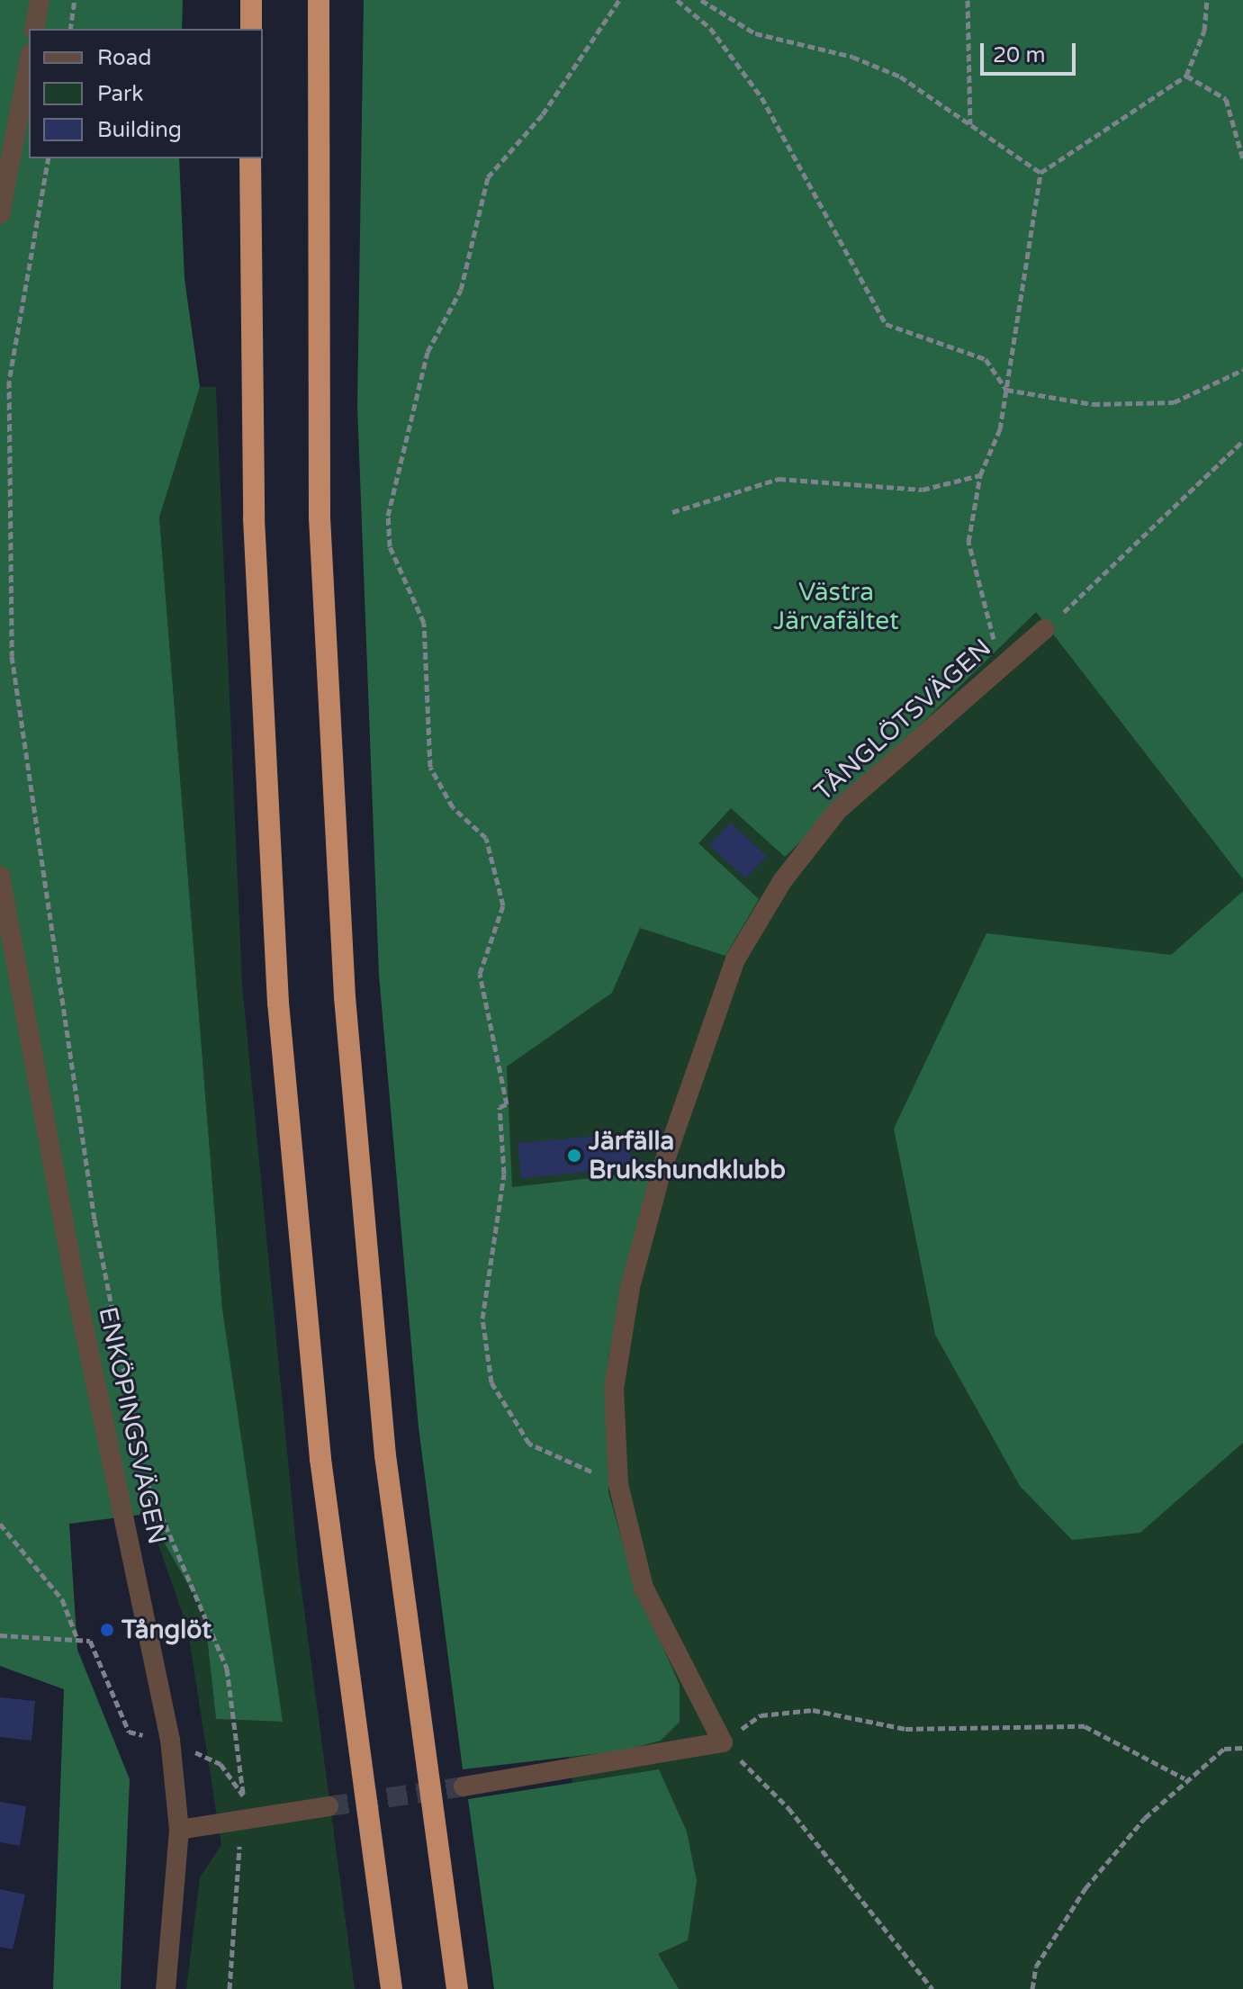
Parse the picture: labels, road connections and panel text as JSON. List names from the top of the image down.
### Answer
{
  "streets": {
    "street": ["TÅNGLÖTSVÄGEN", "ENKÖPINGSVÄGEN"]
  },
  "parks": ["Västra Järvafältet"],
  "places": ["Järfälla Brukshundklubb", "Tånglöt"],
  "legend": ["Road", "Park", "Building"],
  "scale_bar": "20 m"
}
